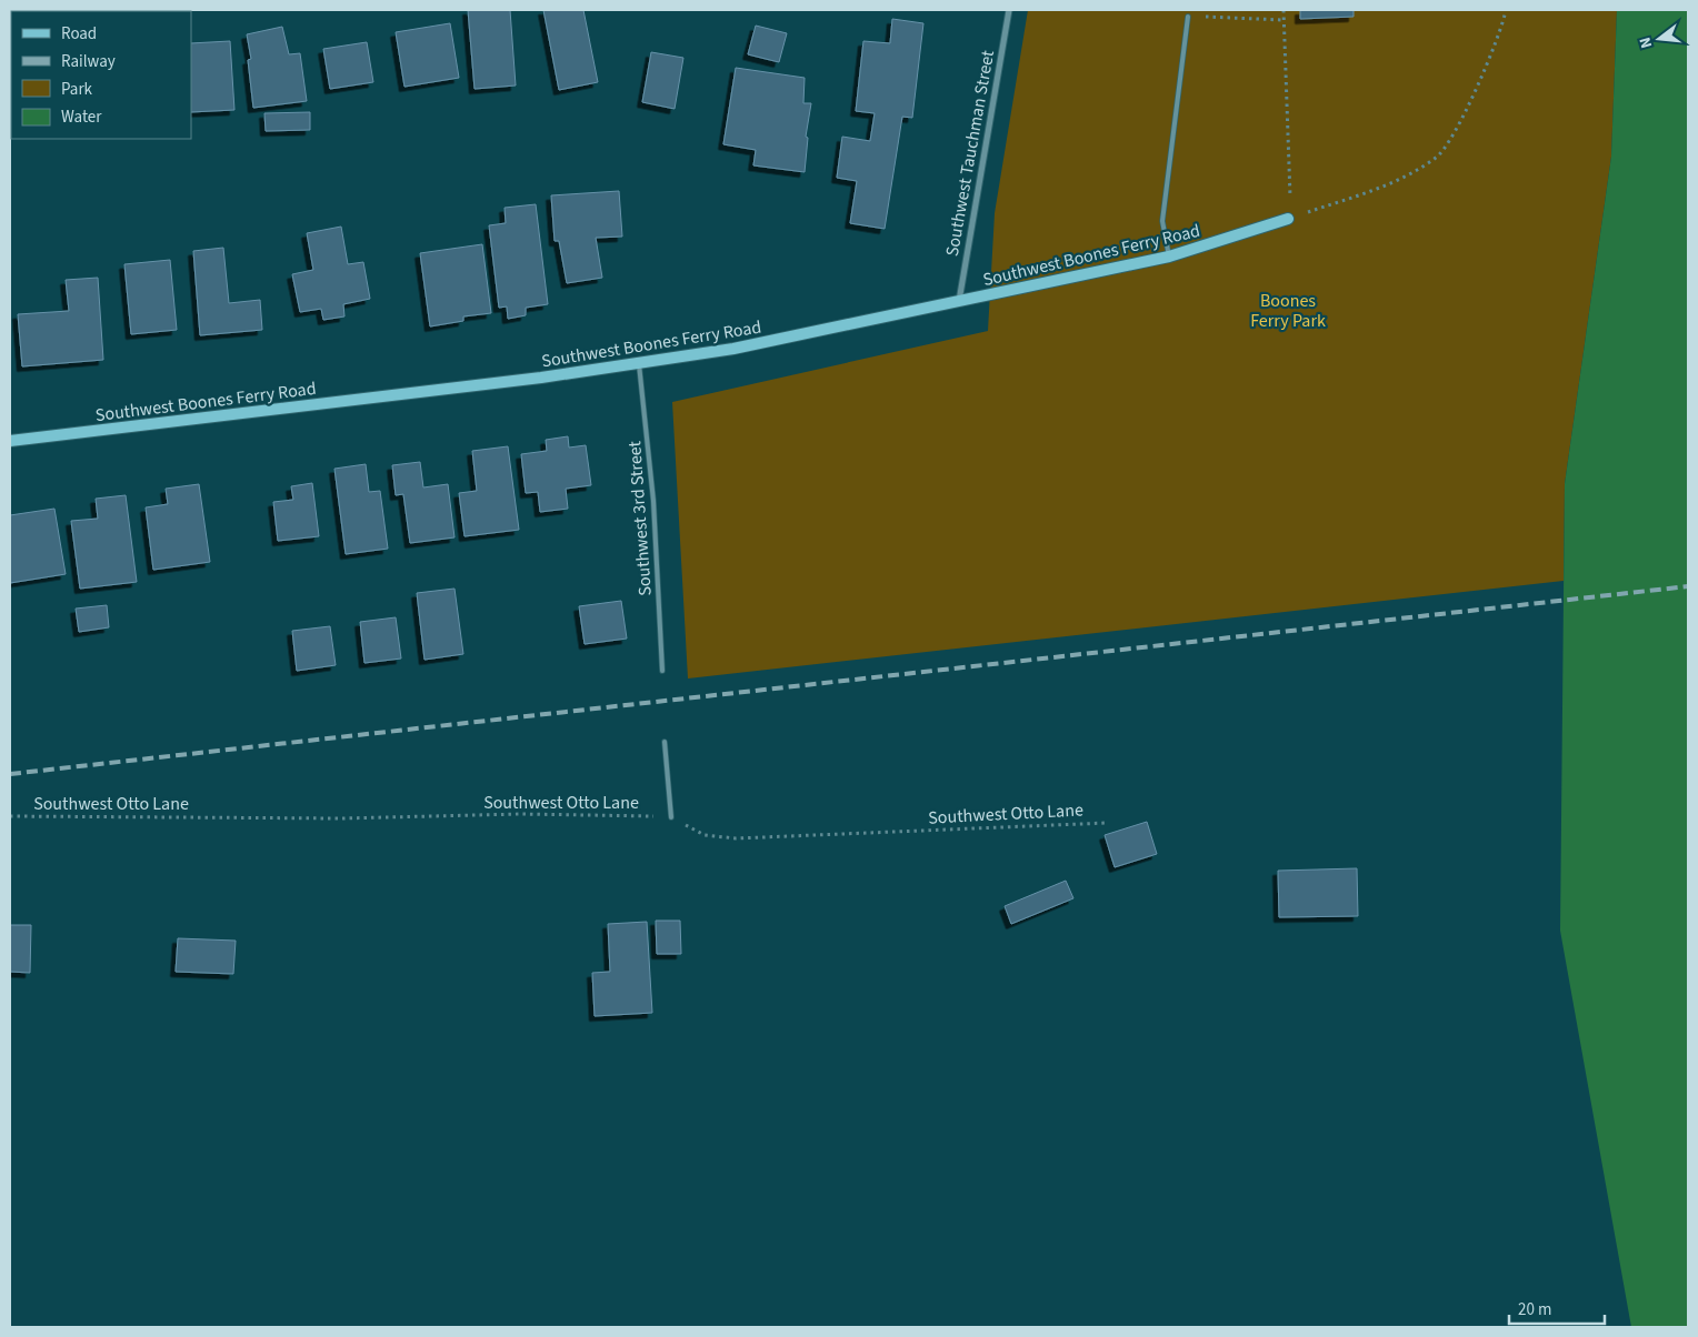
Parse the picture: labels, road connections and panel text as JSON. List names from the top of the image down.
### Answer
{
  "streets": {
    "street": ["Southwest Tauchman Street", "Southwest Boones Ferry Road"],
    "lane": ["Southwest 3rd Street"],
    "path": ["Southwest Otto Lane"]
  },
  "crossings": [
    ["Southwest Tauchman Street", "Southwest Boones Ferry Road"],
    ["Southwest Boones Ferry Road", "Southwest 3rd Street"]
  ],
  "parks": ["Boones Ferry Park"],
  "legend": [
    "Road",
    "Railway",
    "Park",
    "Water"
  ],
  "scale_bar": "20 m",
  "north": "left"
}
